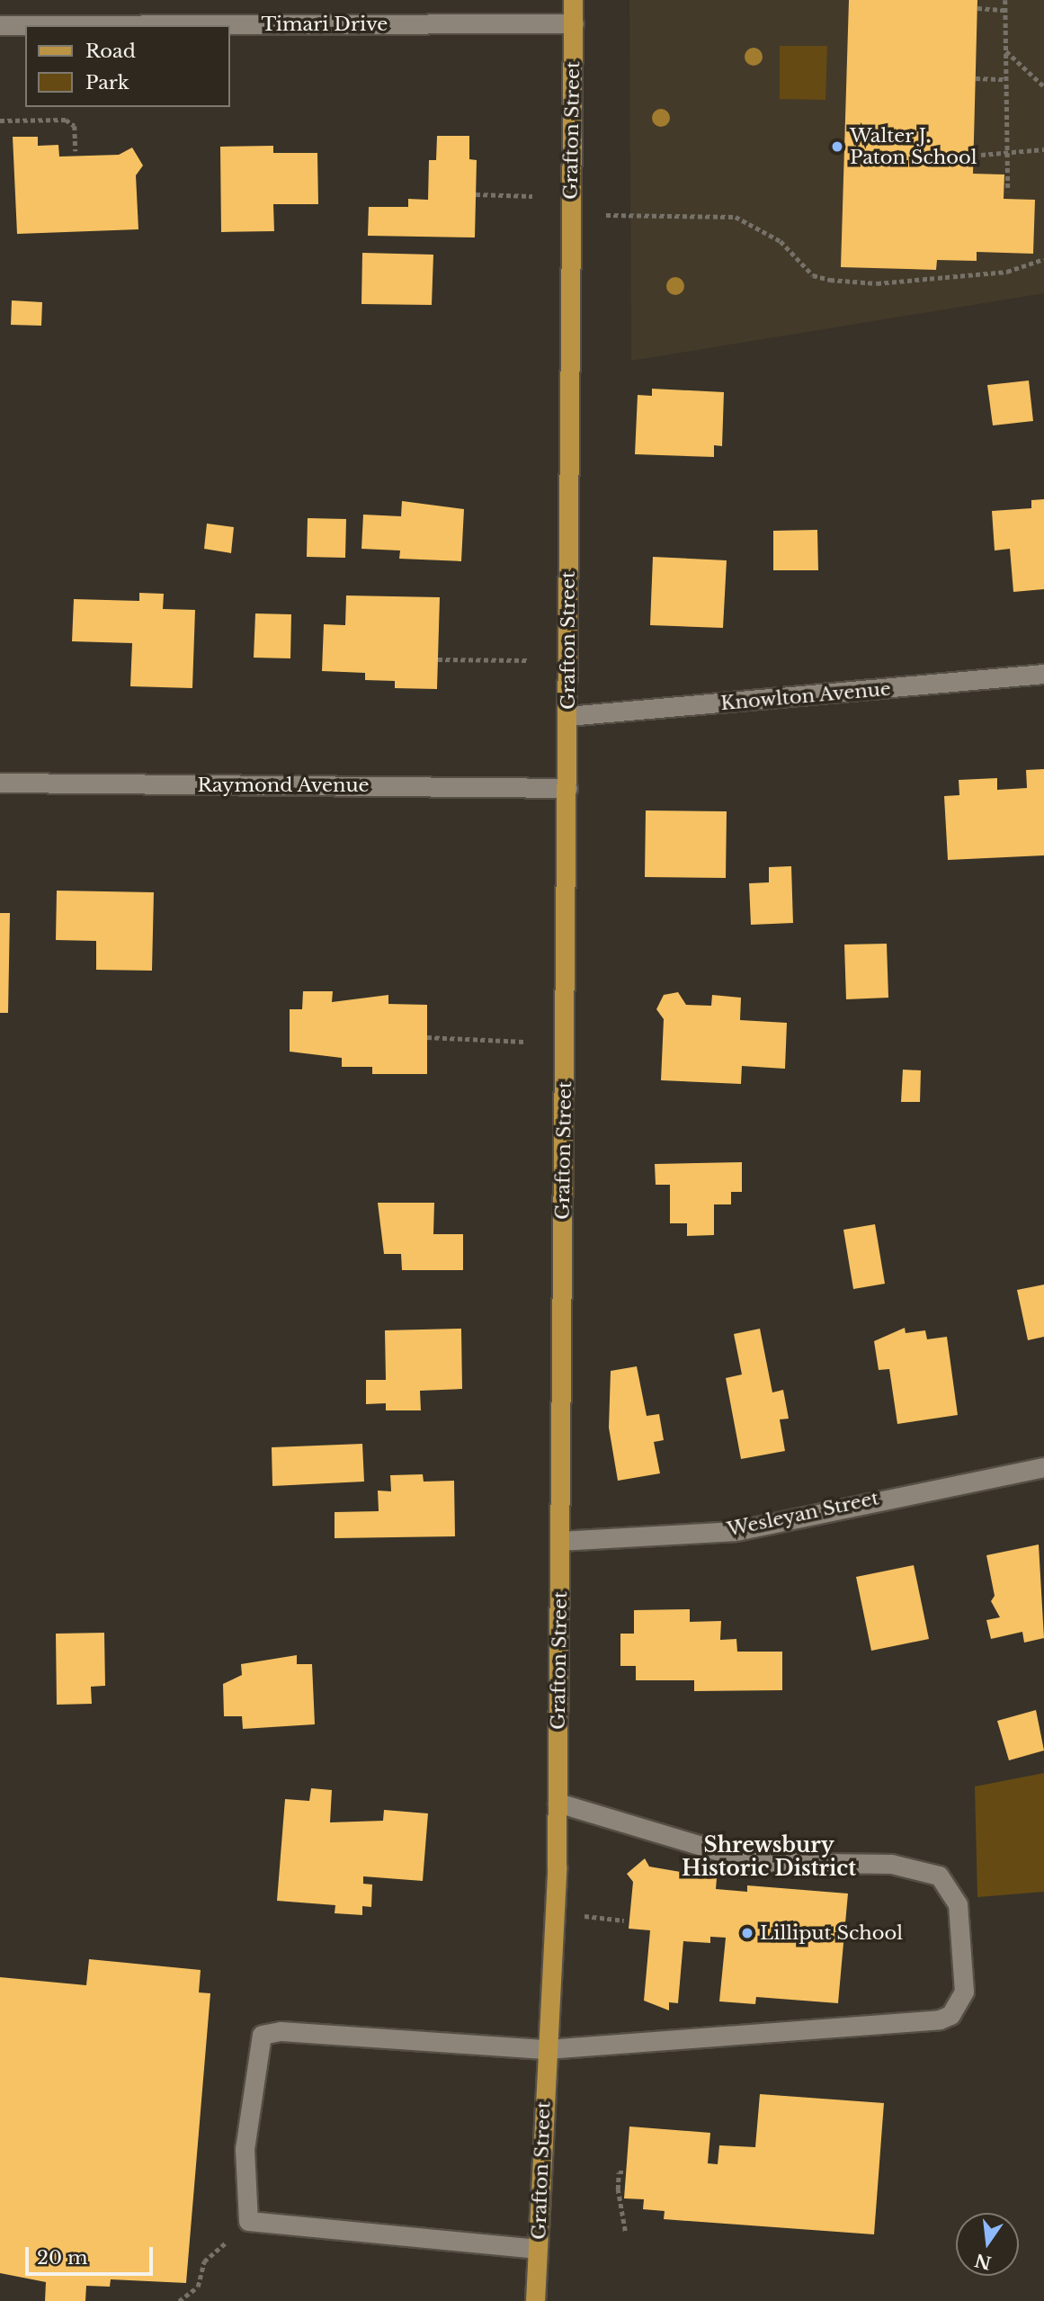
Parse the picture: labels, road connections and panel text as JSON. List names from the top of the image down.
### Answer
{
  "streets": {
    "main road": ["Grafton Street"],
    "street": [
      "Timari Drive",
      "Knowlton Avenue",
      "Raymond Avenue",
      "Wesleyan Street"
    ]
  },
  "crossings": [
    ["Timari Drive", "Grafton Street"],
    ["Grafton Street", "Knowlton Avenue"],
    ["Grafton Street", "Raymond Avenue"],
    ["Grafton Street", "Wesleyan Street"]
  ],
  "districts": ["Shrewsbury Historic District"],
  "places": ["Walter J. Paton School", "Lilliput School"],
  "legend": ["Road", "Park"],
  "scale_bar": "20 m",
  "north": "bottom"
}
